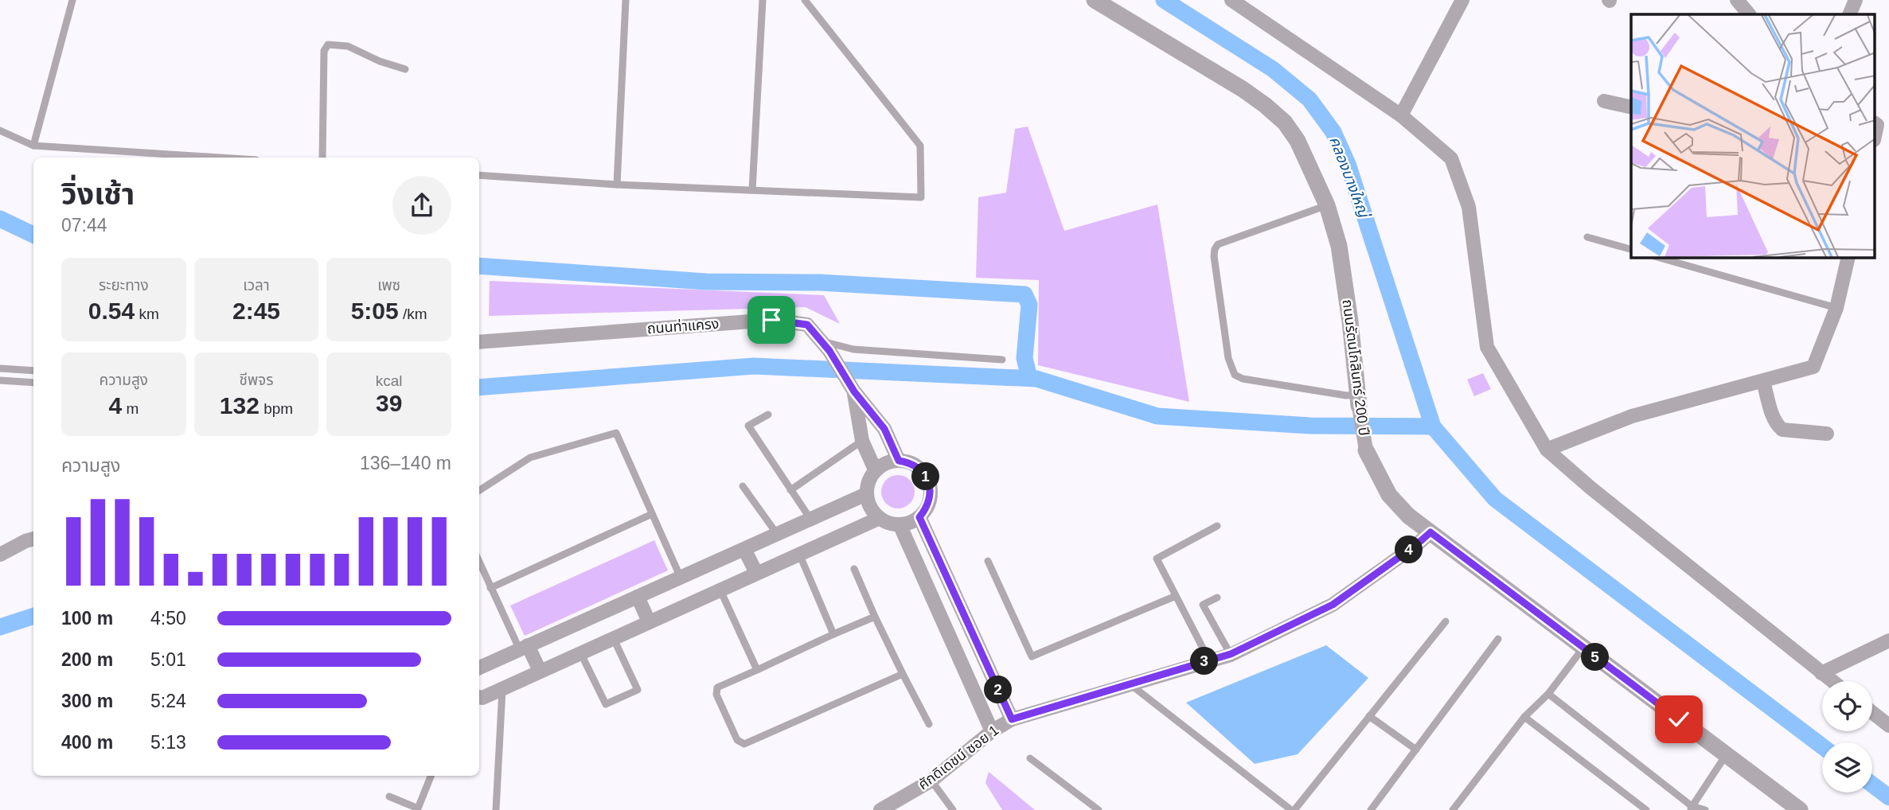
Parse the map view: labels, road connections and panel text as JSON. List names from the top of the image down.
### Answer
{
  "streets": {
    "street": ["ถนนท่าแครง", "ถนนรัตนโกสินทร์ 200 ปี", "ศักดิเดชน์ ซอย 1"]
  },
  "crossings": [
    ["ถนนรัตนโกสินทร์ 200 ปี", "ศักดิเดชน์ ซอย 1"]
  ],
  "water": ["คลองบางใหญ่"],
  "page": {
    "heading": ["วิ่งเช้า", "07:44"],
    "stats": [
      ["ระยะทาง", "0.54 km"],
      ["เวลา", "2:45"],
      ["เพซ", "5:05 /km"],
      ["ความสูง", "4 m"],
      ["ชีพจร", "132 bpm"],
      ["kcal", "39"]
    ],
    "chart": ["ความสูง", "136–140 m"],
    "pins": [
      "1",
      "4",
      "5",
      "3",
      "2"
    ],
    "list": [
      {
        "name": "100 m",
        "note": "4:50"
      },
      {
        "name": "200 m",
        "note": "5:01"
      },
      {
        "name": "300 m",
        "note": "5:24"
      },
      {
        "name": "400 m",
        "note": "5:13"
      }
    ]
  }
}
